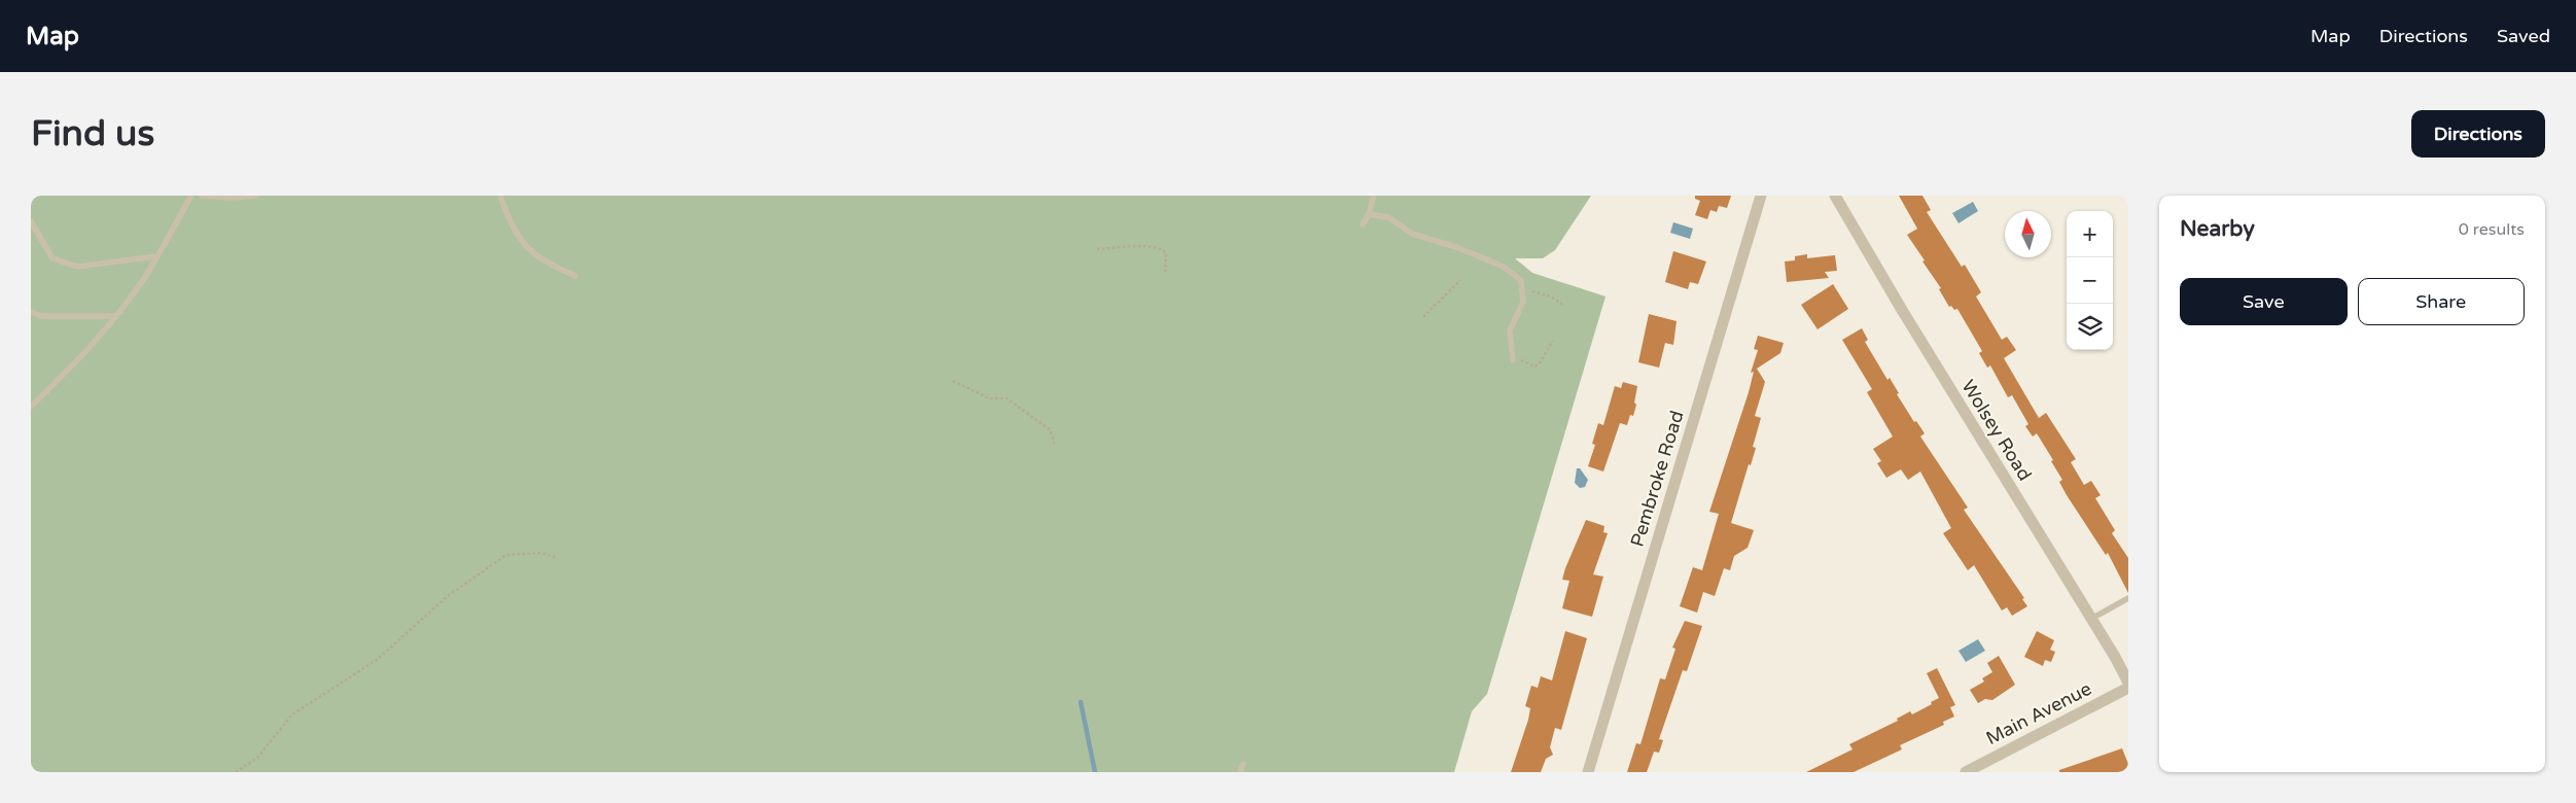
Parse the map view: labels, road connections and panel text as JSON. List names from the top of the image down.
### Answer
{
  "streets": {
    "street": ["Wolsey Road", "Pembroke Road", "Main Avenue"]
  },
  "crossings": [
    ["Wolsey Road", "Main Avenue"]
  ],
  "north": "top",
  "page": {
    "header": "Map",
    "nav": ["Map", "Directions", "Saved"],
    "buttons": [
      "Directions",
      ["Save", "Share"]
    ],
    "title": "Find us",
    "heading": ["Nearby", "0 results"],
    "map_buttons": ["+", "−"]
  }
}
